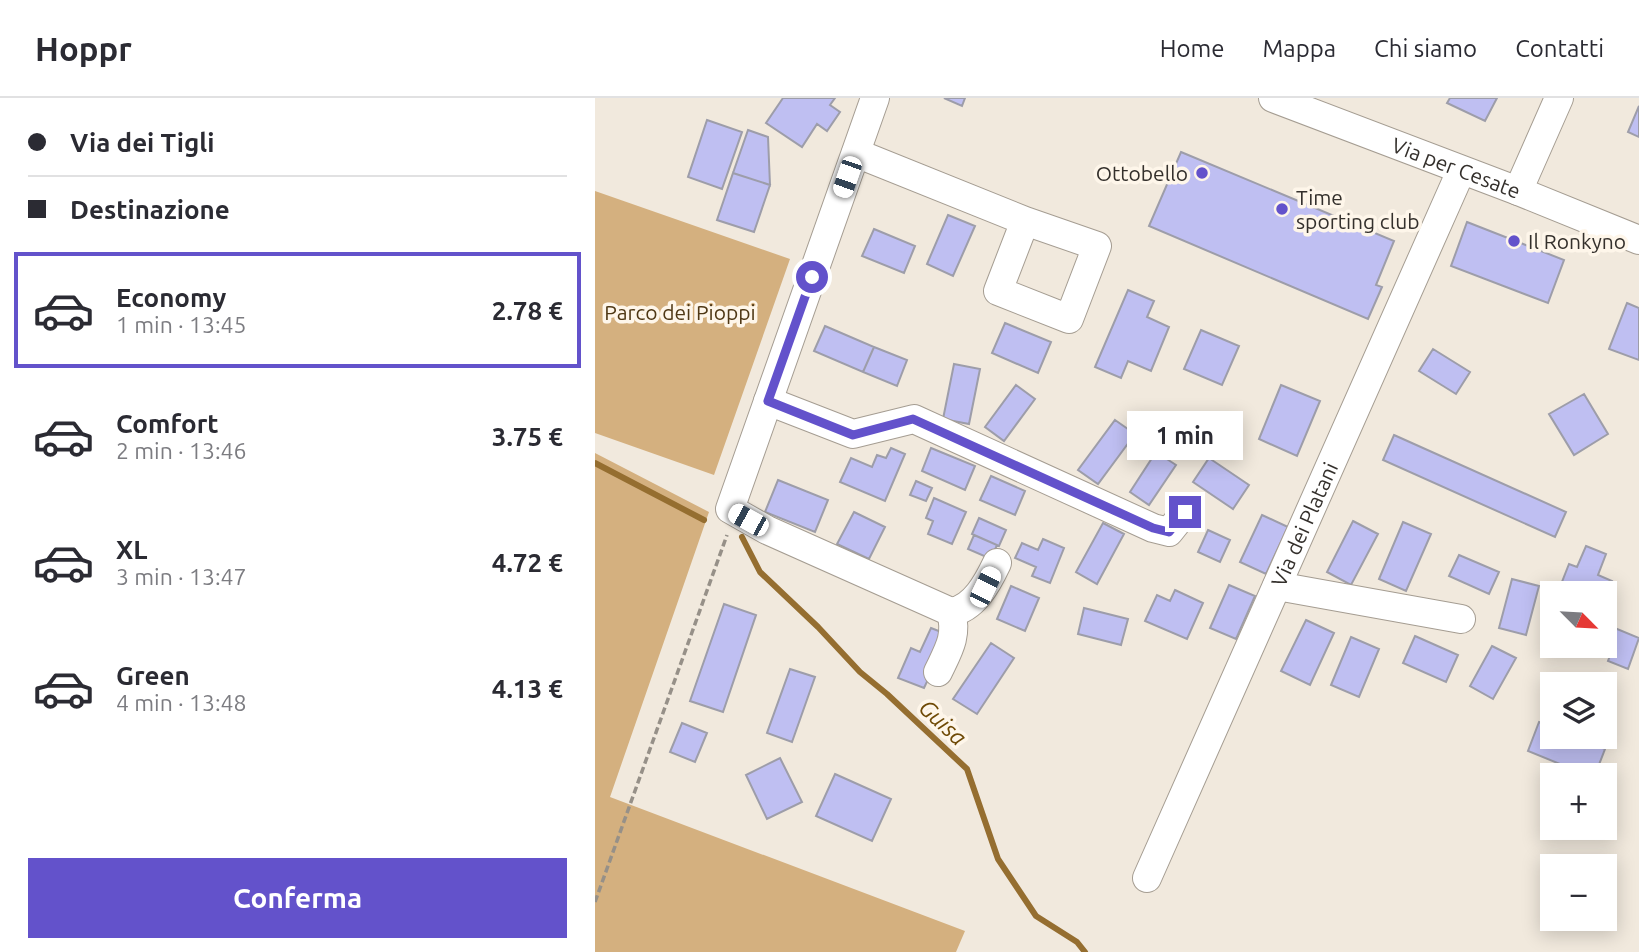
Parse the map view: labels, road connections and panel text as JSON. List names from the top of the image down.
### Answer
{
  "streets": {
    "street": ["Via per Cesate", "Via dei Platani"]
  },
  "crossings": [
    ["Via per Cesate", "Via dei Platani"]
  ],
  "water": ["Guisa"],
  "parks": ["Parco dei Pioppi"],
  "places": ["Ottobello", "Time sporting club", "Il Ronkyno"],
  "north": "bottom right",
  "page": {
    "header": "Hoppr",
    "nav": [
      "Home",
      "Mappa",
      "Chi siamo",
      "Contatti"
    ],
    "banner": ["Via dei Tigli", "Destinazione"],
    "list": [
      {
        "name": "Economy",
        "note": "1 min · 13:45",
        "value": "2.78 €"
      },
      {
        "name": "Comfort",
        "note": "2 min · 13:46",
        "value": "3.75 €"
      },
      {
        "name": "XL",
        "note": "3 min · 13:47",
        "value": "4.72 €"
      },
      {
        "name": "Green",
        "note": "4 min · 13:48",
        "value": "4.13 €"
      }
    ],
    "bubble": "1 min",
    "map_buttons": ["+", "−"],
    "buttons": "Conferma"
  }
}
